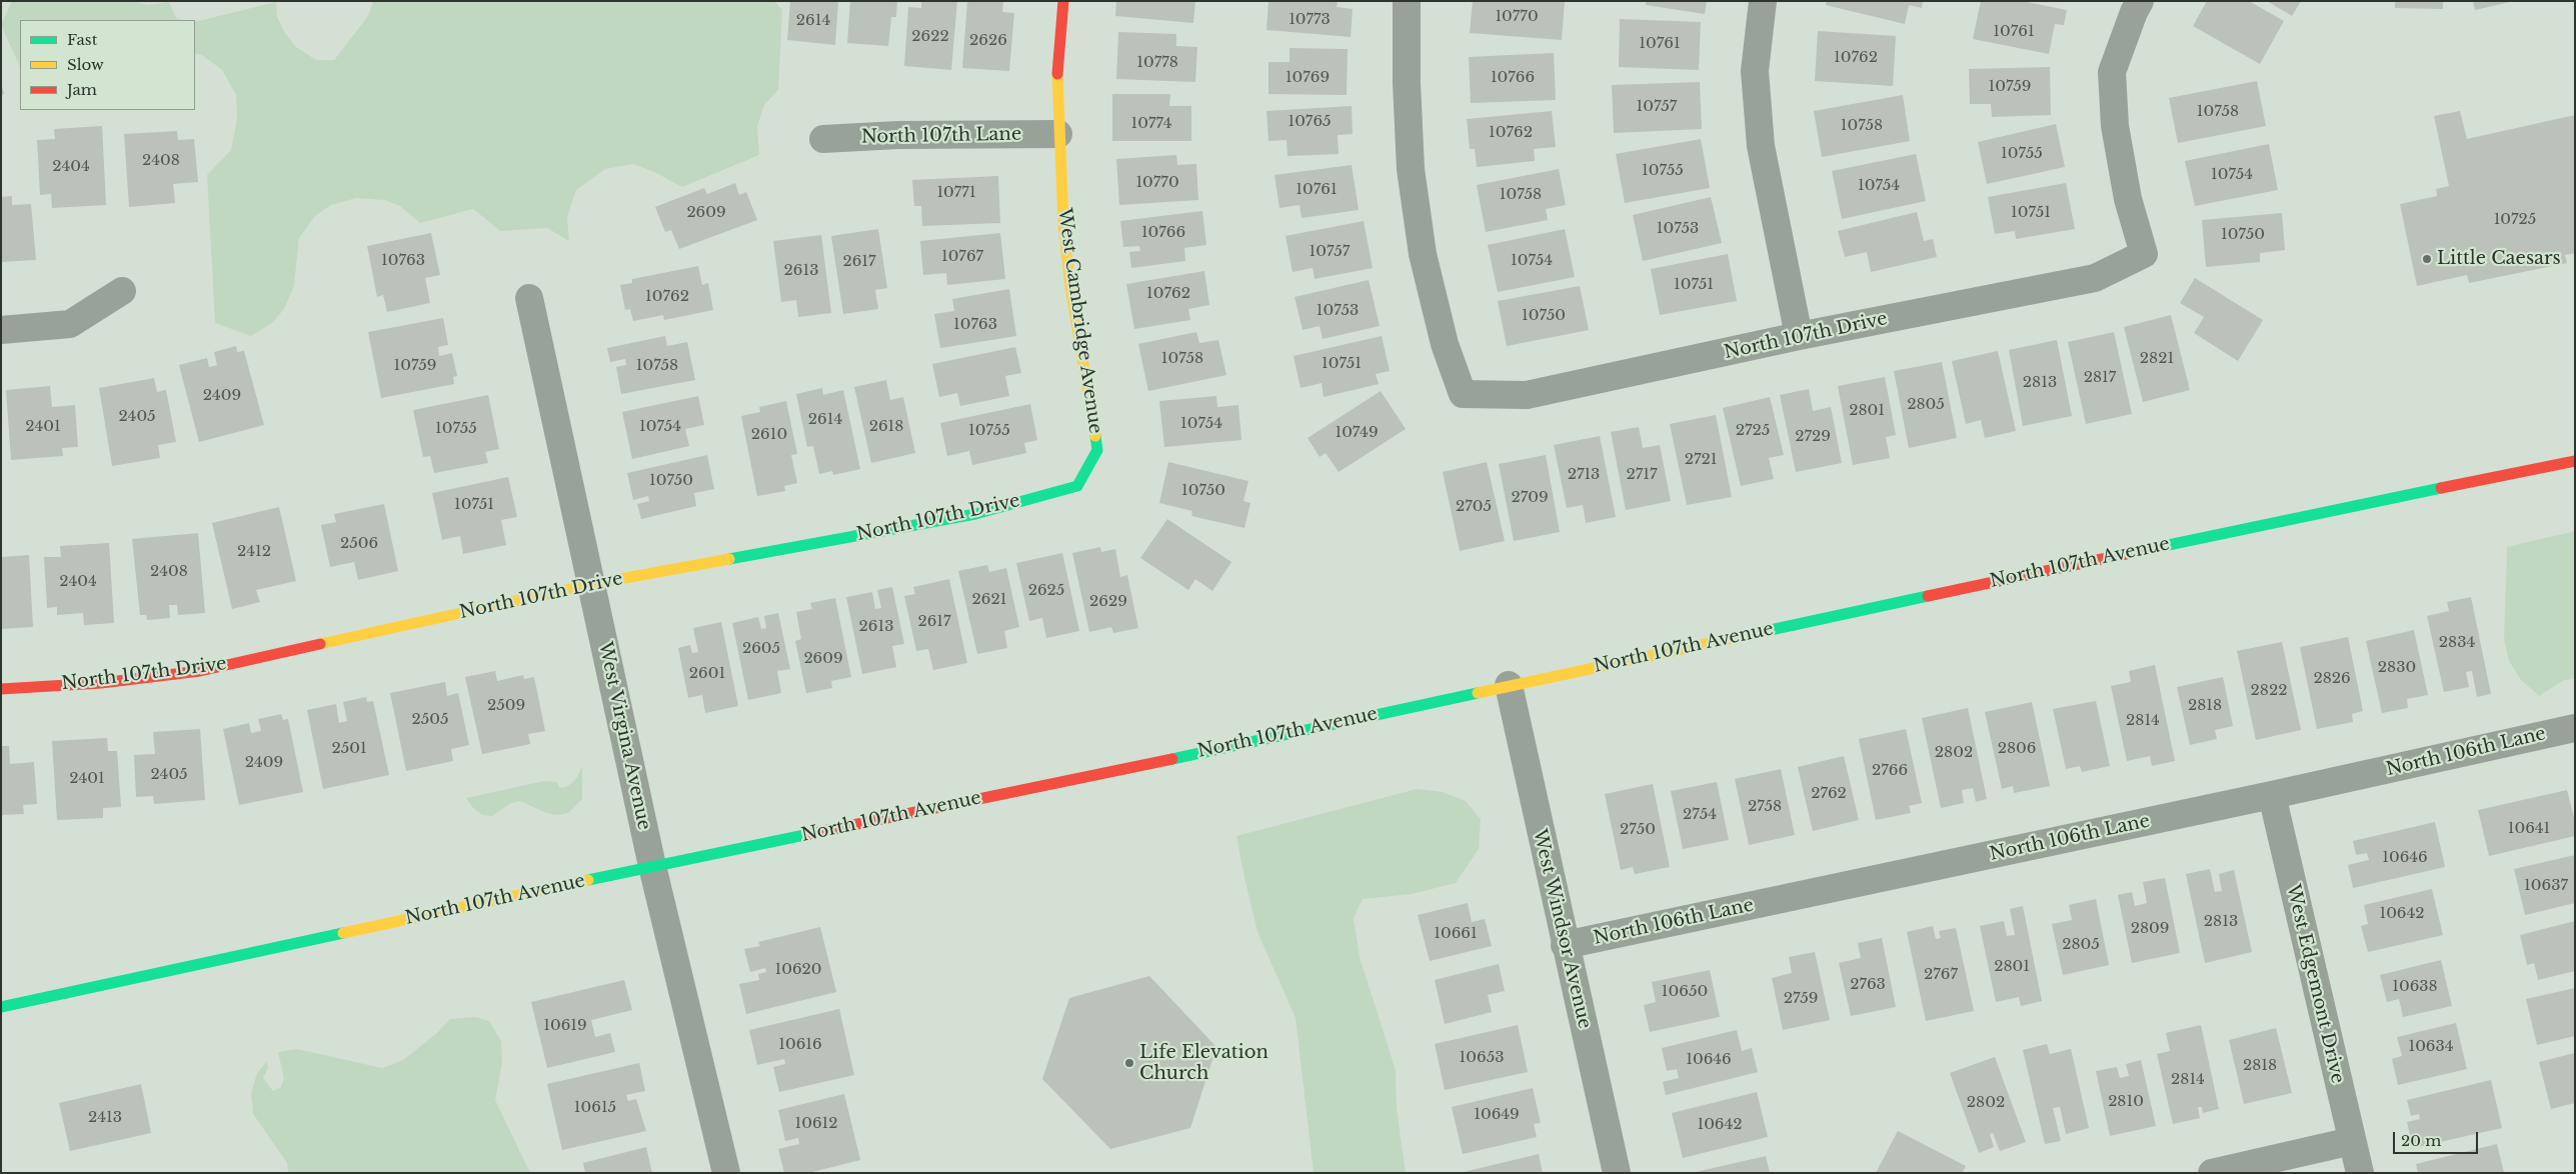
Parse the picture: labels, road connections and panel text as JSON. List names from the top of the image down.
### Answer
{
  "streets": {
    "main road": ["West Cambridge Avenue", "North 107th Drive", "North 107th Avenue"],
    "street": [
      "North 107th Lane",
      "West Virgina Avenue",
      "North 106th Lane",
      "West Windsor Avenue",
      "West Edgemont Drive"
    ]
  },
  "crossings": [
    ["North 107th Lane", "West Cambridge Avenue"],
    ["West Cambridge Avenue", "North 107th Drive"],
    ["North 107th Drive", "West Virgina Avenue"],
    ["North 107th Avenue", "West Virgina Avenue"],
    ["North 107th Avenue", "West Windsor Avenue"],
    ["North 106th Lane", "West Windsor Avenue"],
    ["North 106th Lane", "West Edgemont Drive"]
  ],
  "places": ["Little Caesars", "Life Elevation Church"],
  "house_numbers": [
    "10770",
    "10773",
    "2614",
    "10761",
    "2622",
    "2626",
    "10761",
    "10762",
    "10778",
    "10769",
    "10766",
    "10759",
    "10757",
    "10758",
    "10765",
    "10774",
    "10758",
    "10762",
    "10755",
    "2408",
    "2404",
    "10755",
    "10754",
    "10770",
    "10754",
    "10761",
    "10771",
    "10758",
    "2609",
    "10751",
    "10725",
    "10753",
    "10766",
    "10750",
    "10757",
    "10767",
    "10763",
    "10754",
    "2617",
    "2613",
    "10751",
    "10762",
    "10762",
    "10753",
    "10750",
    "10763",
    "10758",
    "2821",
    "10751",
    "10759",
    "10758",
    "2817",
    "2813",
    "2409",
    "2805",
    "2801",
    "2405",
    "2614",
    "10754",
    "2401",
    "10754",
    "2618",
    "10755",
    "10755",
    "2725",
    "10749",
    "2610",
    "2729",
    "2721",
    "2713",
    "2717",
    "10750",
    "10750",
    "2709",
    "10751",
    "2705",
    "2506",
    "2412",
    "2408",
    "2404",
    "2625",
    "2621",
    "2629",
    "2617",
    "2613",
    "2834",
    "2605",
    "2609",
    "2830",
    "2601",
    "2826",
    "2822",
    "2509",
    "2818",
    "2505",
    "2814",
    "2501",
    "2806",
    "2802",
    "2409",
    "2766",
    "2405",
    "2401",
    "2762",
    "2758",
    "2754",
    "10641",
    "2750",
    "10646",
    "10637",
    "10642",
    "2813",
    "2809",
    "10661",
    "2805",
    "2801",
    "10620",
    "2767",
    "2763",
    "10638",
    "10650",
    "2759",
    "10619",
    "10616",
    "10634",
    "10653",
    "10646",
    "2818",
    "2814",
    "2810",
    "2802",
    "10615",
    "10649",
    "2413",
    "10612",
    "10642"
  ],
  "legend": ["Fast", "Slow", "Jam"],
  "scale_bar": "20 m"
}
